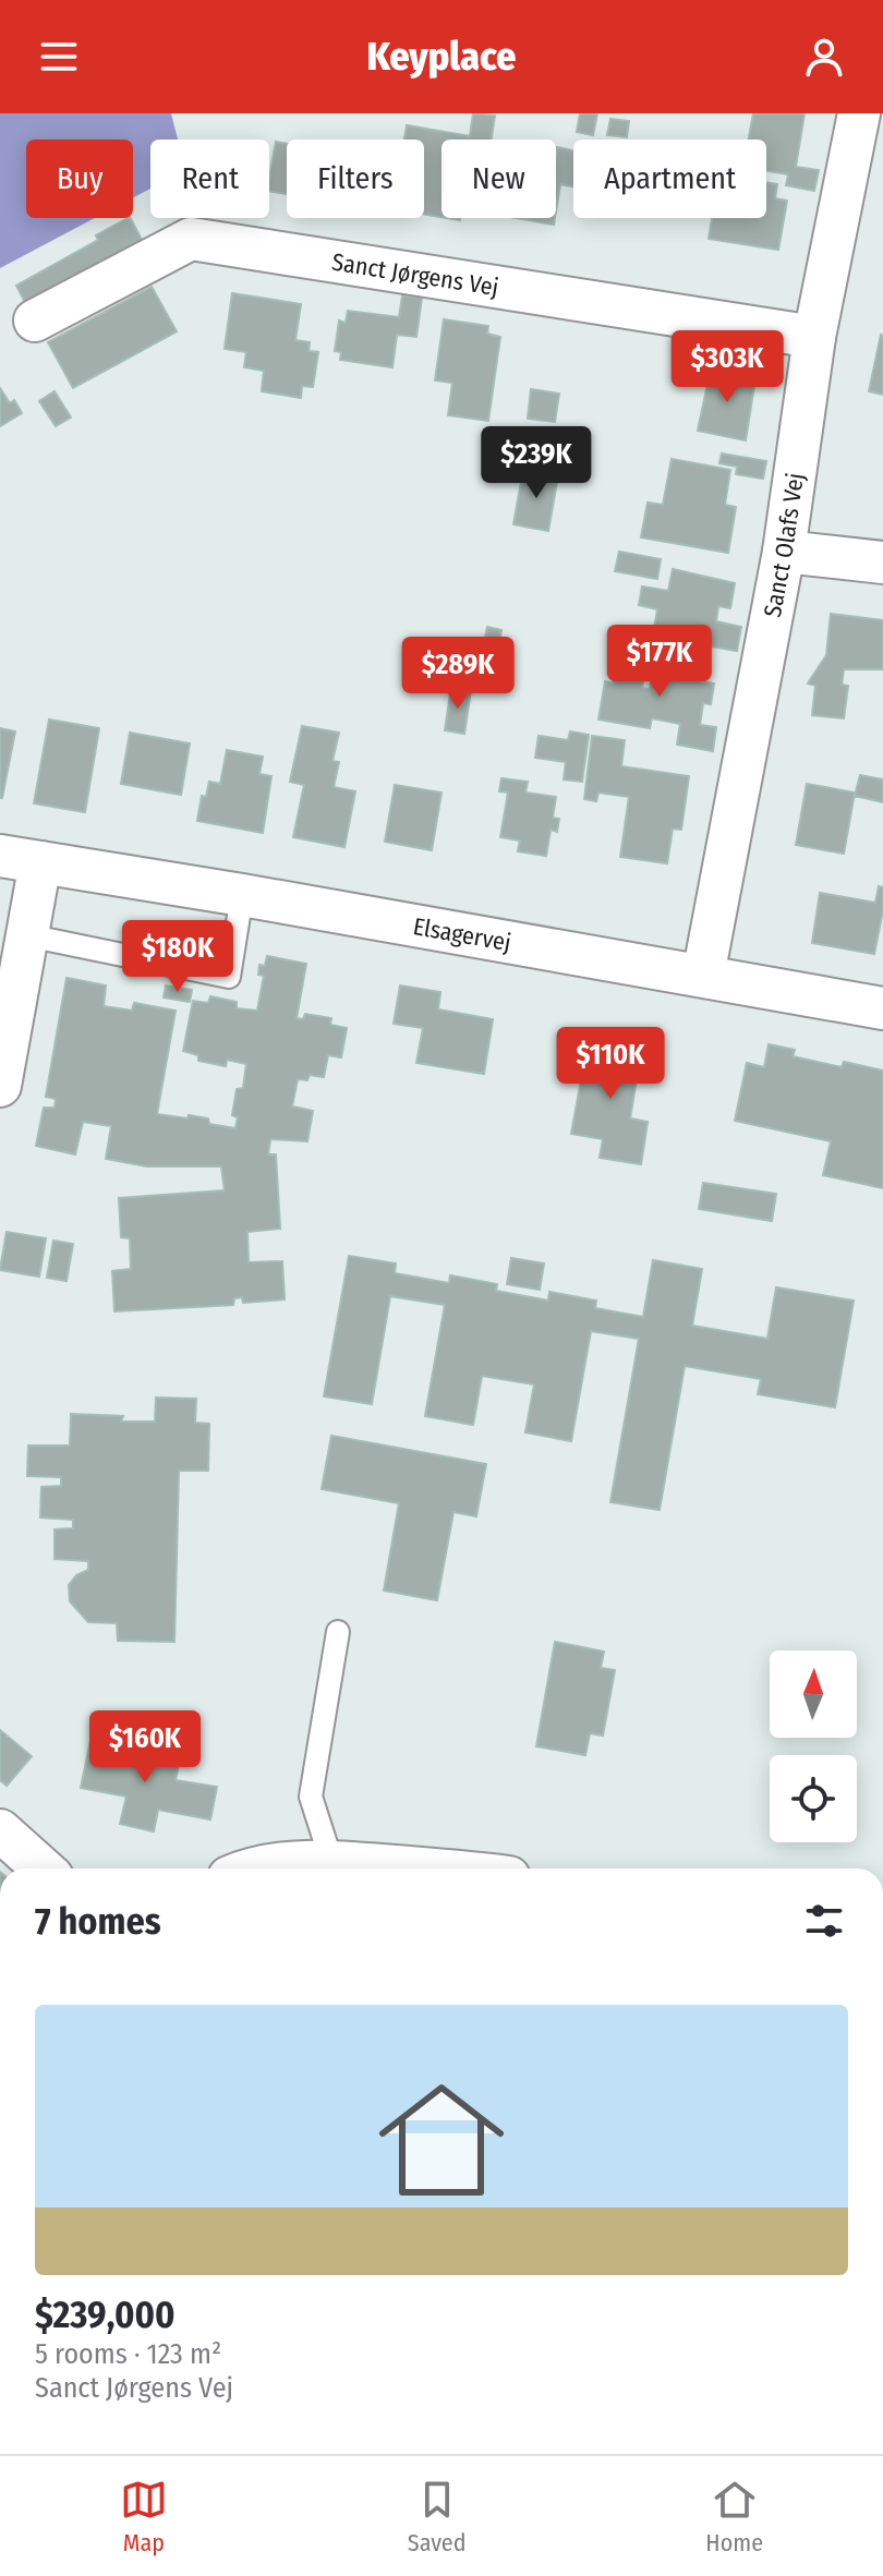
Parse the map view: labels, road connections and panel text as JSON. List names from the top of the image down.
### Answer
{
  "streets": {
    "street": ["Sanct Jørgens Vej", "Sanct Olafs Vej", "Elsagervej"]
  },
  "crossings": [
    ["Sanct Jørgens Vej", "Sanct Olafs Vej"],
    ["Sanct Olafs Vej", "Elsagervej"]
  ],
  "north": "top",
  "page": {
    "header": "Keyplace",
    "chip": [
      "Buy",
      "Rent",
      "Filters",
      "New",
      "Apartment"
    ],
    "price": [
      "$303K",
      "$239K",
      "$177K",
      "$289K",
      "$180K",
      "$110K",
      "$160K"
    ],
    "heading": "7 homes",
    "list": [
      {
        "name": "$239,000",
        "note": "5 rooms · 123 m² · Sanct Jørgens Vej"
      }
    ],
    "tabs": ["Map", "Saved", "Home"]
  }
}
